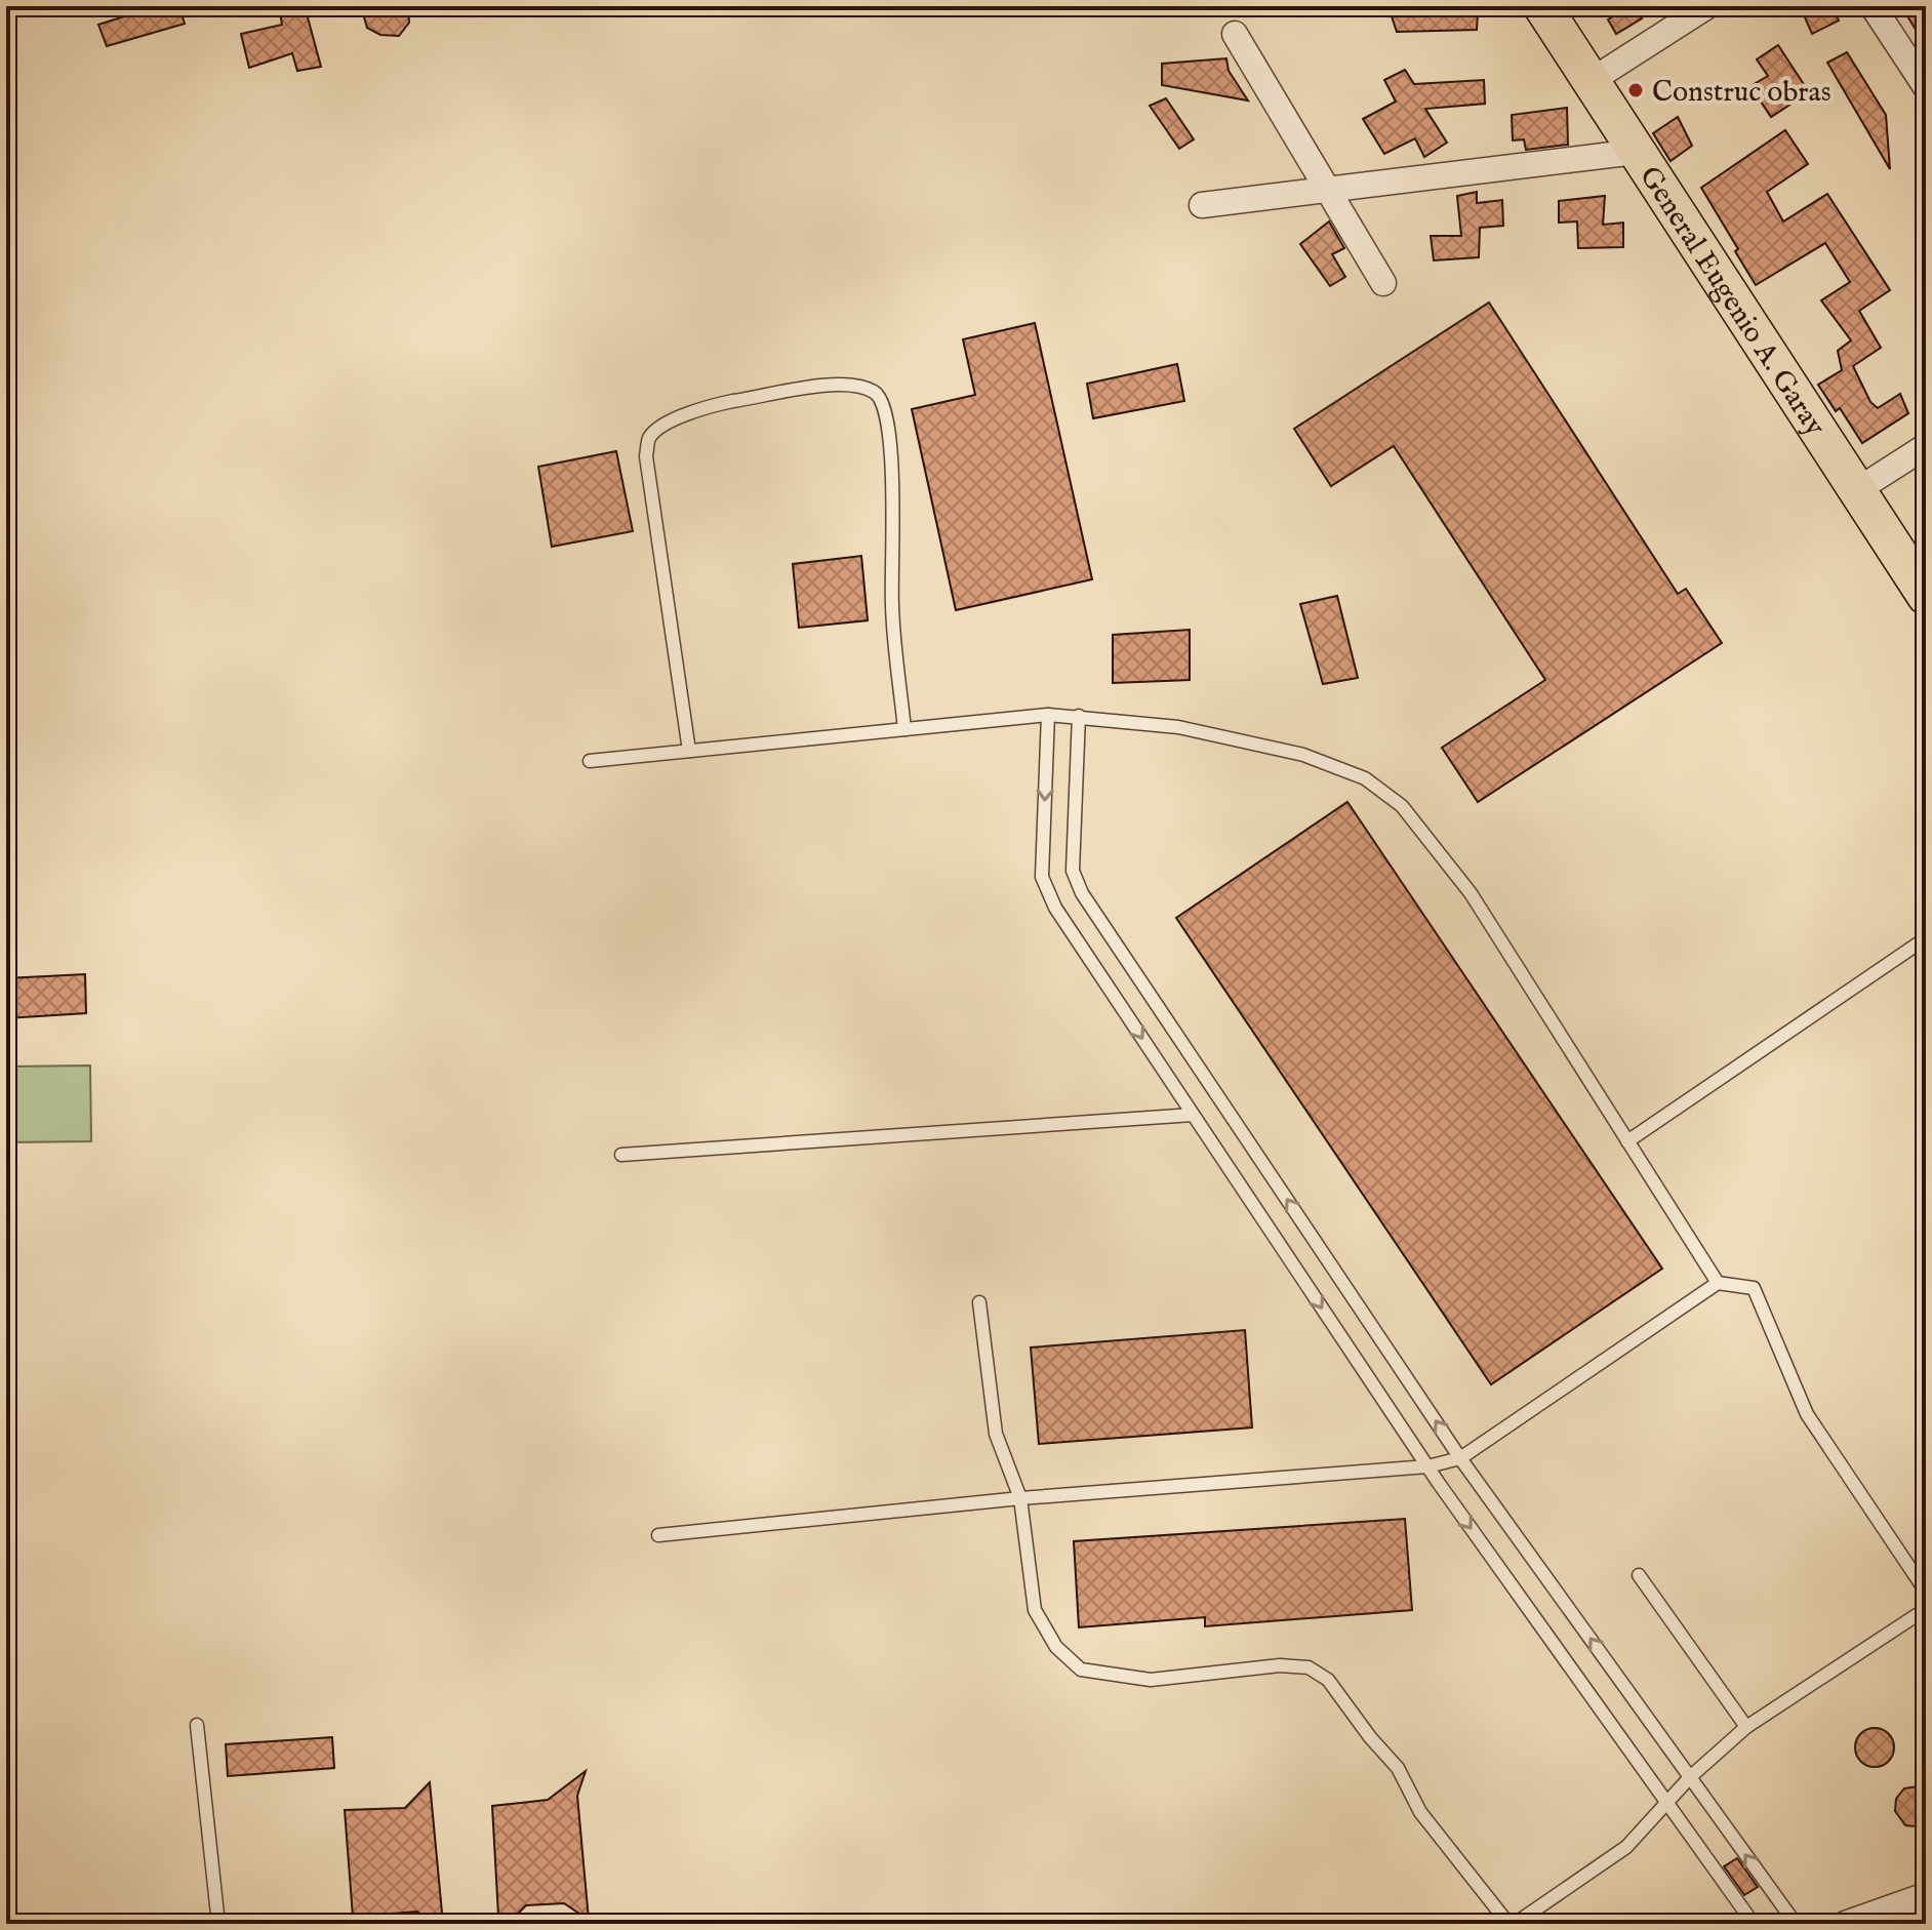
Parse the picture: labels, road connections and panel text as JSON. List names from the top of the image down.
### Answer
{
  "streets": {
    "main road": ["General Eugenio A. Garay"]
  },
  "places": ["Construc obras"]
}
